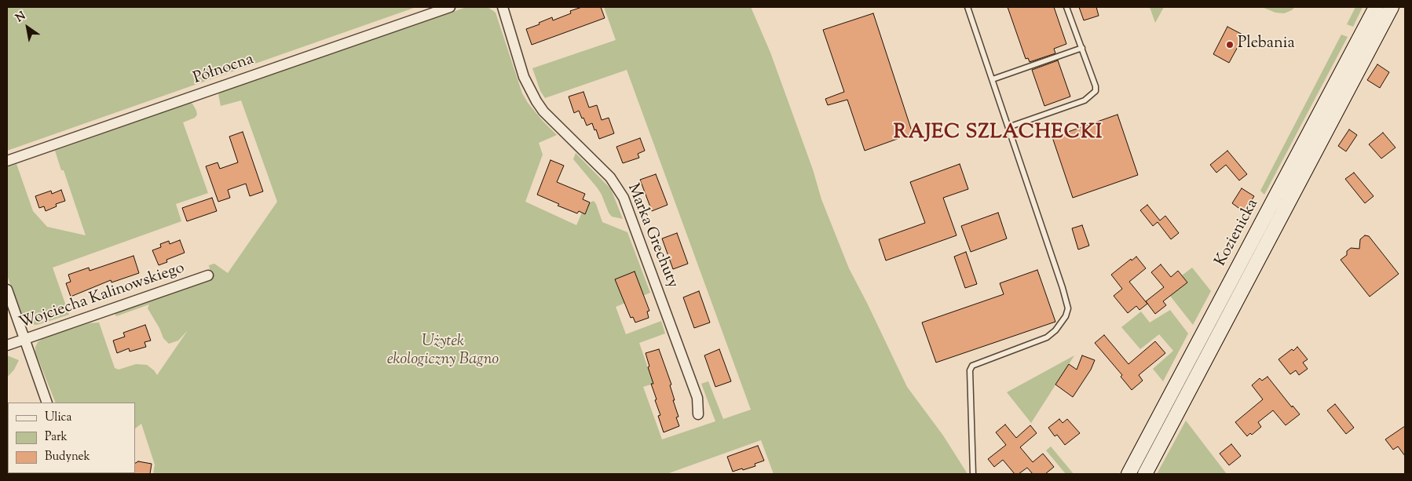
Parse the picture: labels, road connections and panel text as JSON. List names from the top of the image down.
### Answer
{
  "streets": {
    "main road": ["Kozienicka"],
    "street": ["Północna", "Marka Grechuty", "Wojciecha Kalinowskiego"]
  },
  "districts": ["RAJEC SZLACHECKI"],
  "parks": ["Użytek ekologiczny Bagno"],
  "places": ["Plebania"],
  "legend": ["Ulica", "Park", "Budynek"],
  "north": "top left"
}
